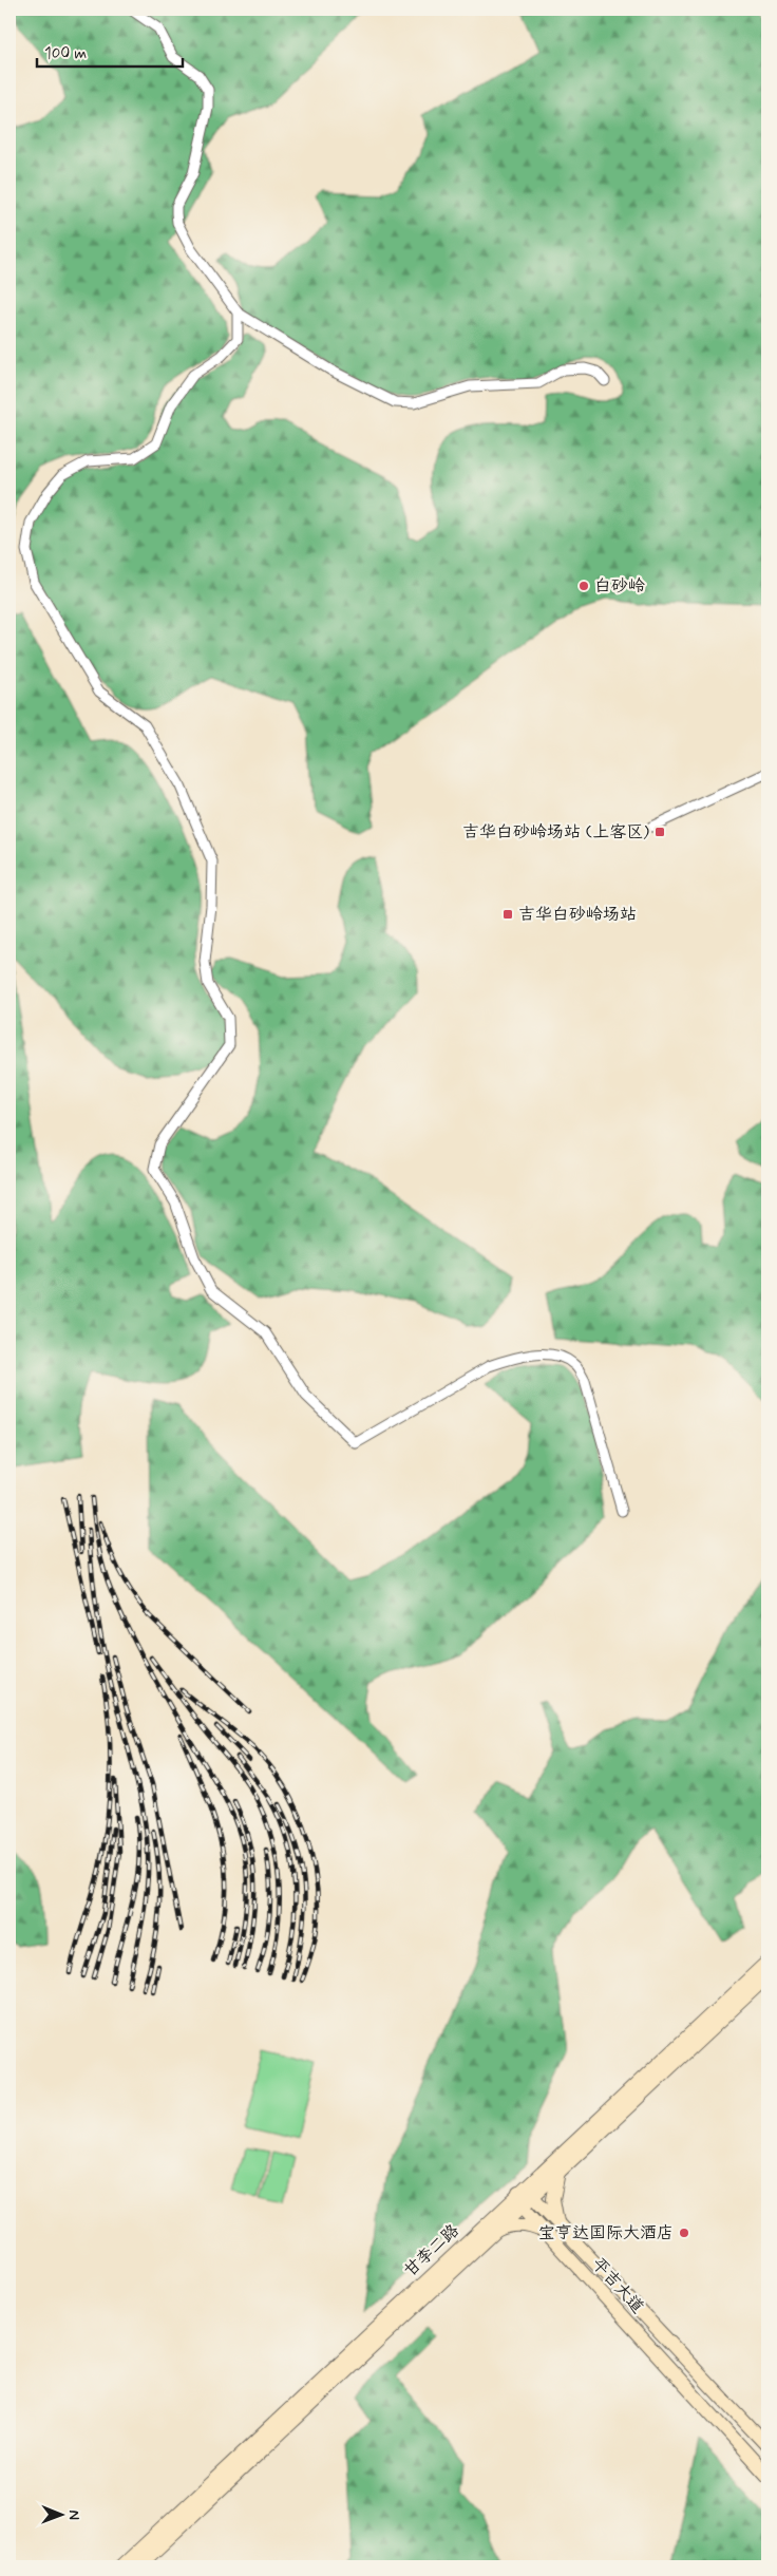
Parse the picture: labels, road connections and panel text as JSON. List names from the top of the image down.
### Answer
{
  "streets": {
    "main road": ["甘李二路", "平吉大道"]
  },
  "crossings": [
    ["甘李二路", "平吉大道"]
  ],
  "places": {
    "other": ["白砂岭", "宝亨达国际大酒店"],
    "transit": ["吉华白砂岭场站 (上客区)", "吉华白砂岭场站"]
  },
  "scale_bar": "100 m",
  "north": "right"
}
